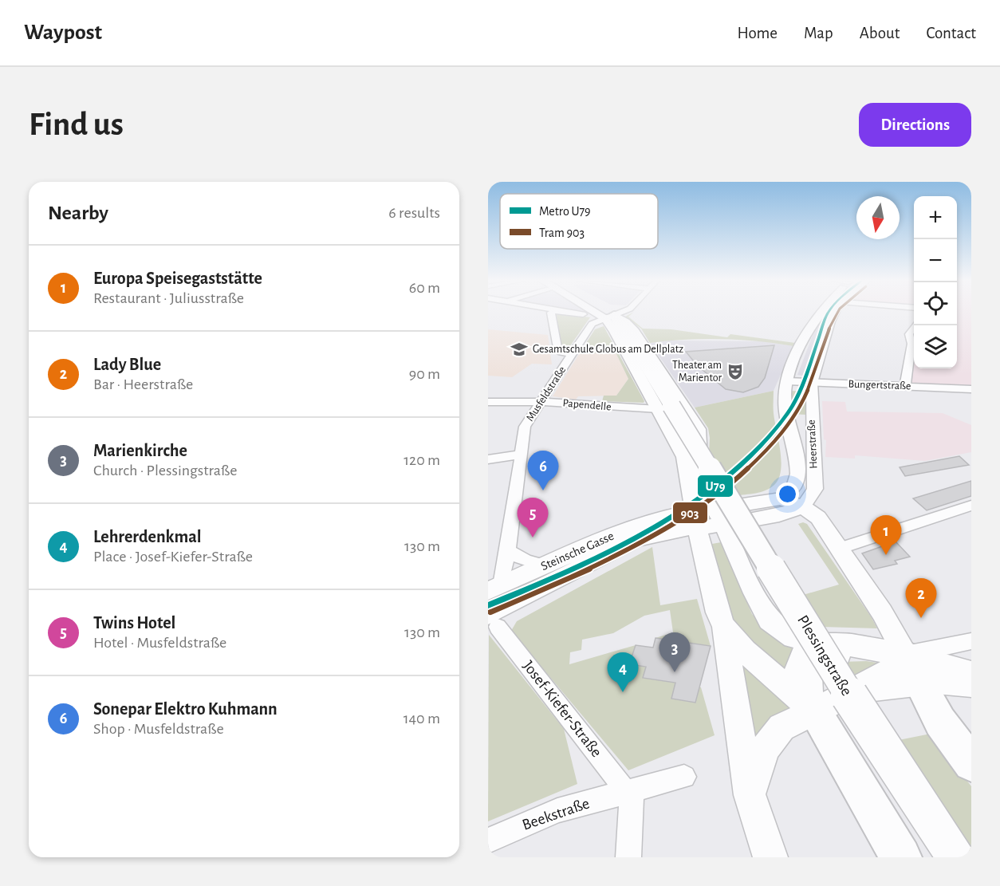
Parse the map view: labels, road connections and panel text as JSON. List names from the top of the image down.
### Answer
{
  "streets": {
    "highway": ["Plessingstraße"],
    "main road": ["Steinsche Gasse"],
    "street": [
      "Bungertstraße",
      "Musfeldstraße",
      "Papendelle",
      "Heerstraße",
      "Josef-Kiefer-Straße",
      "Beekstraße"
    ]
  },
  "crossings": [
    ["Bungertstraße", "Heerstraße"],
    ["Musfeldstraße", "Papendelle"],
    ["Musfeldstraße", "Steinsche Gasse"],
    ["Musfeldstraße", "Plessingstraße"],
    ["Papendelle", "Plessingstraße"],
    ["Heerstraße", "Steinsche Gasse"],
    ["Steinsche Gasse", "Plessingstraße"],
    ["Steinsche Gasse", "Josef-Kiefer-Straße"],
    ["Josef-Kiefer-Straße", "Beekstraße"]
  ],
  "places": {
    "school or university": ["Gesamtschule Globus am Dellplatz"],
    "theatre": ["Theater am Marientor"]
  },
  "lines": ["metro line U79", "tram line 903"],
  "legend": ["Metro U79", "Tram 903"],
  "north": "bottom",
  "page": {
    "header": "Waypost",
    "nav": [
      "Home",
      "Map",
      "About",
      "Contact"
    ],
    "buttons": "Directions",
    "title": "Find us",
    "heading": ["Nearby", "6 results"],
    "map_buttons": ["+", "−"],
    "list": [
      {
        "mark": "1",
        "name": "Europa Speisegaststätte",
        "note": "Restaurant · Juliusstraße",
        "value": "60 m"
      },
      {
        "mark": "2",
        "name": "Lady Blue",
        "note": "Bar · Heerstraße",
        "value": "90 m"
      },
      {
        "mark": "3",
        "name": "Marienkirche",
        "note": "Church · Plessingstraße",
        "value": "120 m"
      },
      {
        "mark": "4",
        "name": "Lehrerdenkmal",
        "note": "Place · Josef-Kiefer-Straße",
        "value": "130 m"
      },
      {
        "mark": "5",
        "name": "Twins Hotel",
        "note": "Hotel · Musfeldstraße",
        "value": "130 m"
      },
      {
        "mark": "6",
        "name": "Sonepar Elektro Kuhmann",
        "note": "Shop · Musfeldstraße",
        "value": "140 m"
      }
    ],
    "pins": [
      "6",
      "5",
      "1",
      "2",
      "3",
      "4"
    ]
  }
}
